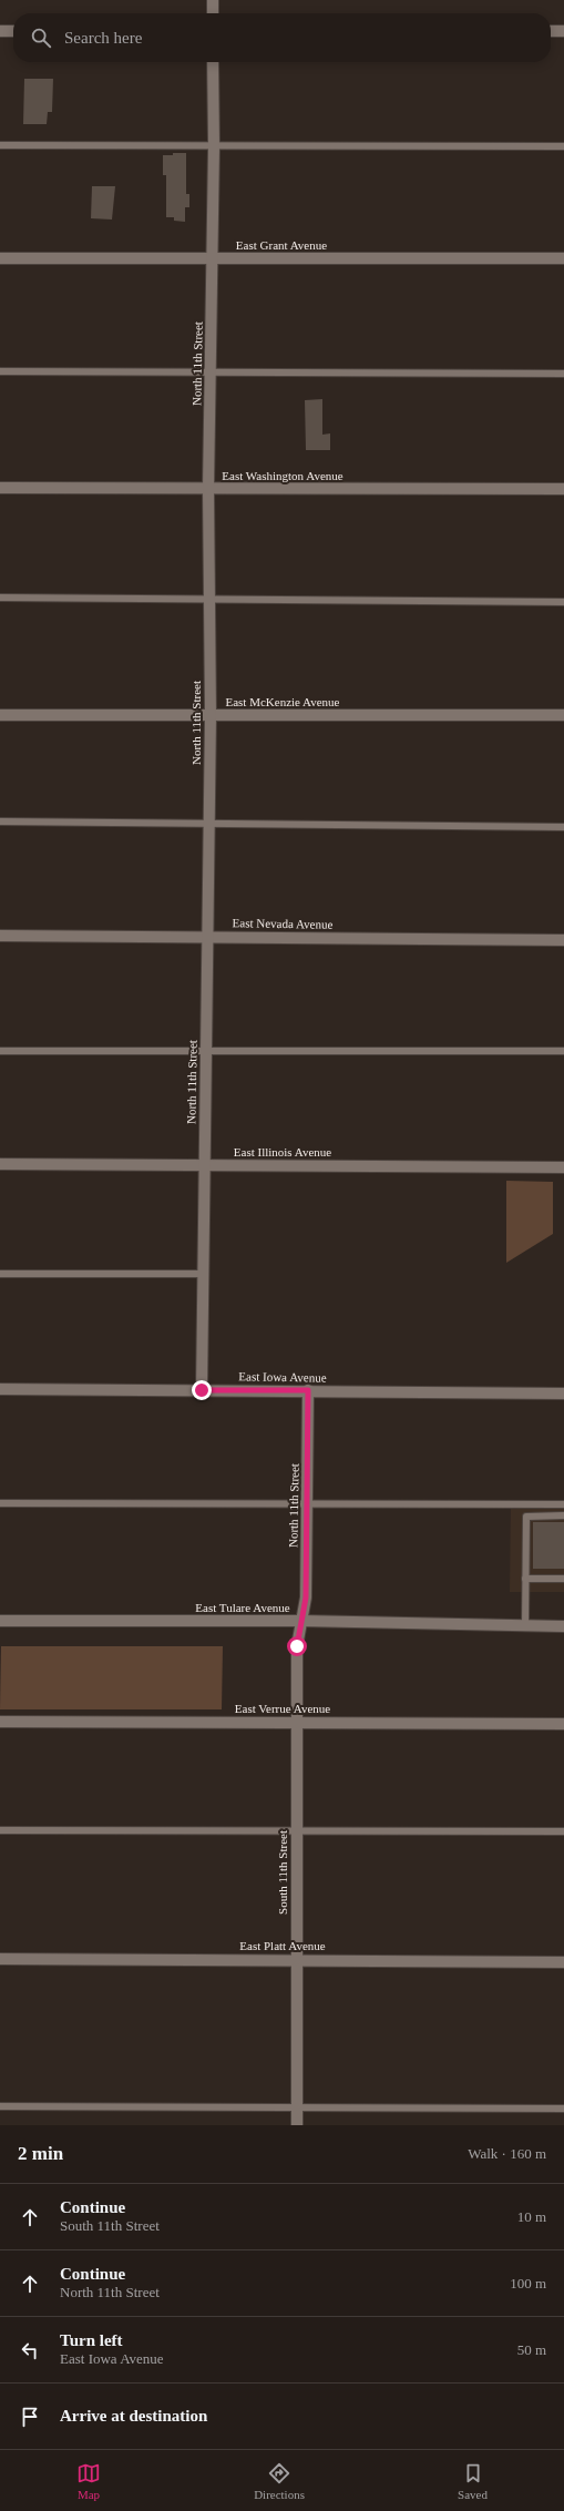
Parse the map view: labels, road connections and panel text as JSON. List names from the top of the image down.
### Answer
{
  "streets": {
    "street": [
      "East Grant Avenue",
      "North 11th Street",
      "East Washington Avenue",
      "East McKenzie Avenue",
      "East Nevada Avenue",
      "East Illinois Avenue",
      "East Iowa Avenue",
      "East Tulare Avenue",
      "East Verrue Avenue",
      "South 11th Street",
      "East Platt Avenue"
    ]
  },
  "crossings": [
    ["East Grant Avenue", "North 11th Street"],
    ["North 11th Street", "East Washington Avenue"],
    ["North 11th Street", "East McKenzie Avenue"],
    ["North 11th Street", "East Nevada Avenue"],
    ["North 11th Street", "East Illinois Avenue"],
    ["North 11th Street", "East Iowa Avenue"],
    ["North 11th Street", "East Tulare Avenue"],
    ["North 11th Street", "South 11th Street"],
    ["East Tulare Avenue", "South 11th Street"],
    ["East Verrue Avenue", "South 11th Street"],
    ["South 11th Street", "East Platt Avenue"]
  ],
  "page": {
    "search": "Search here",
    "heading": ["2 min", "Walk · 160 m"],
    "list": [
      ["Continue", "South 11th Street", "10 m"],
      ["Continue", "North 11th Street", "100 m"],
      ["Turn left", "East Iowa Avenue", "50 m"],
      "Arrive at destination"
    ],
    "nav": ["Map", "Directions", "Saved"]
  }
}
